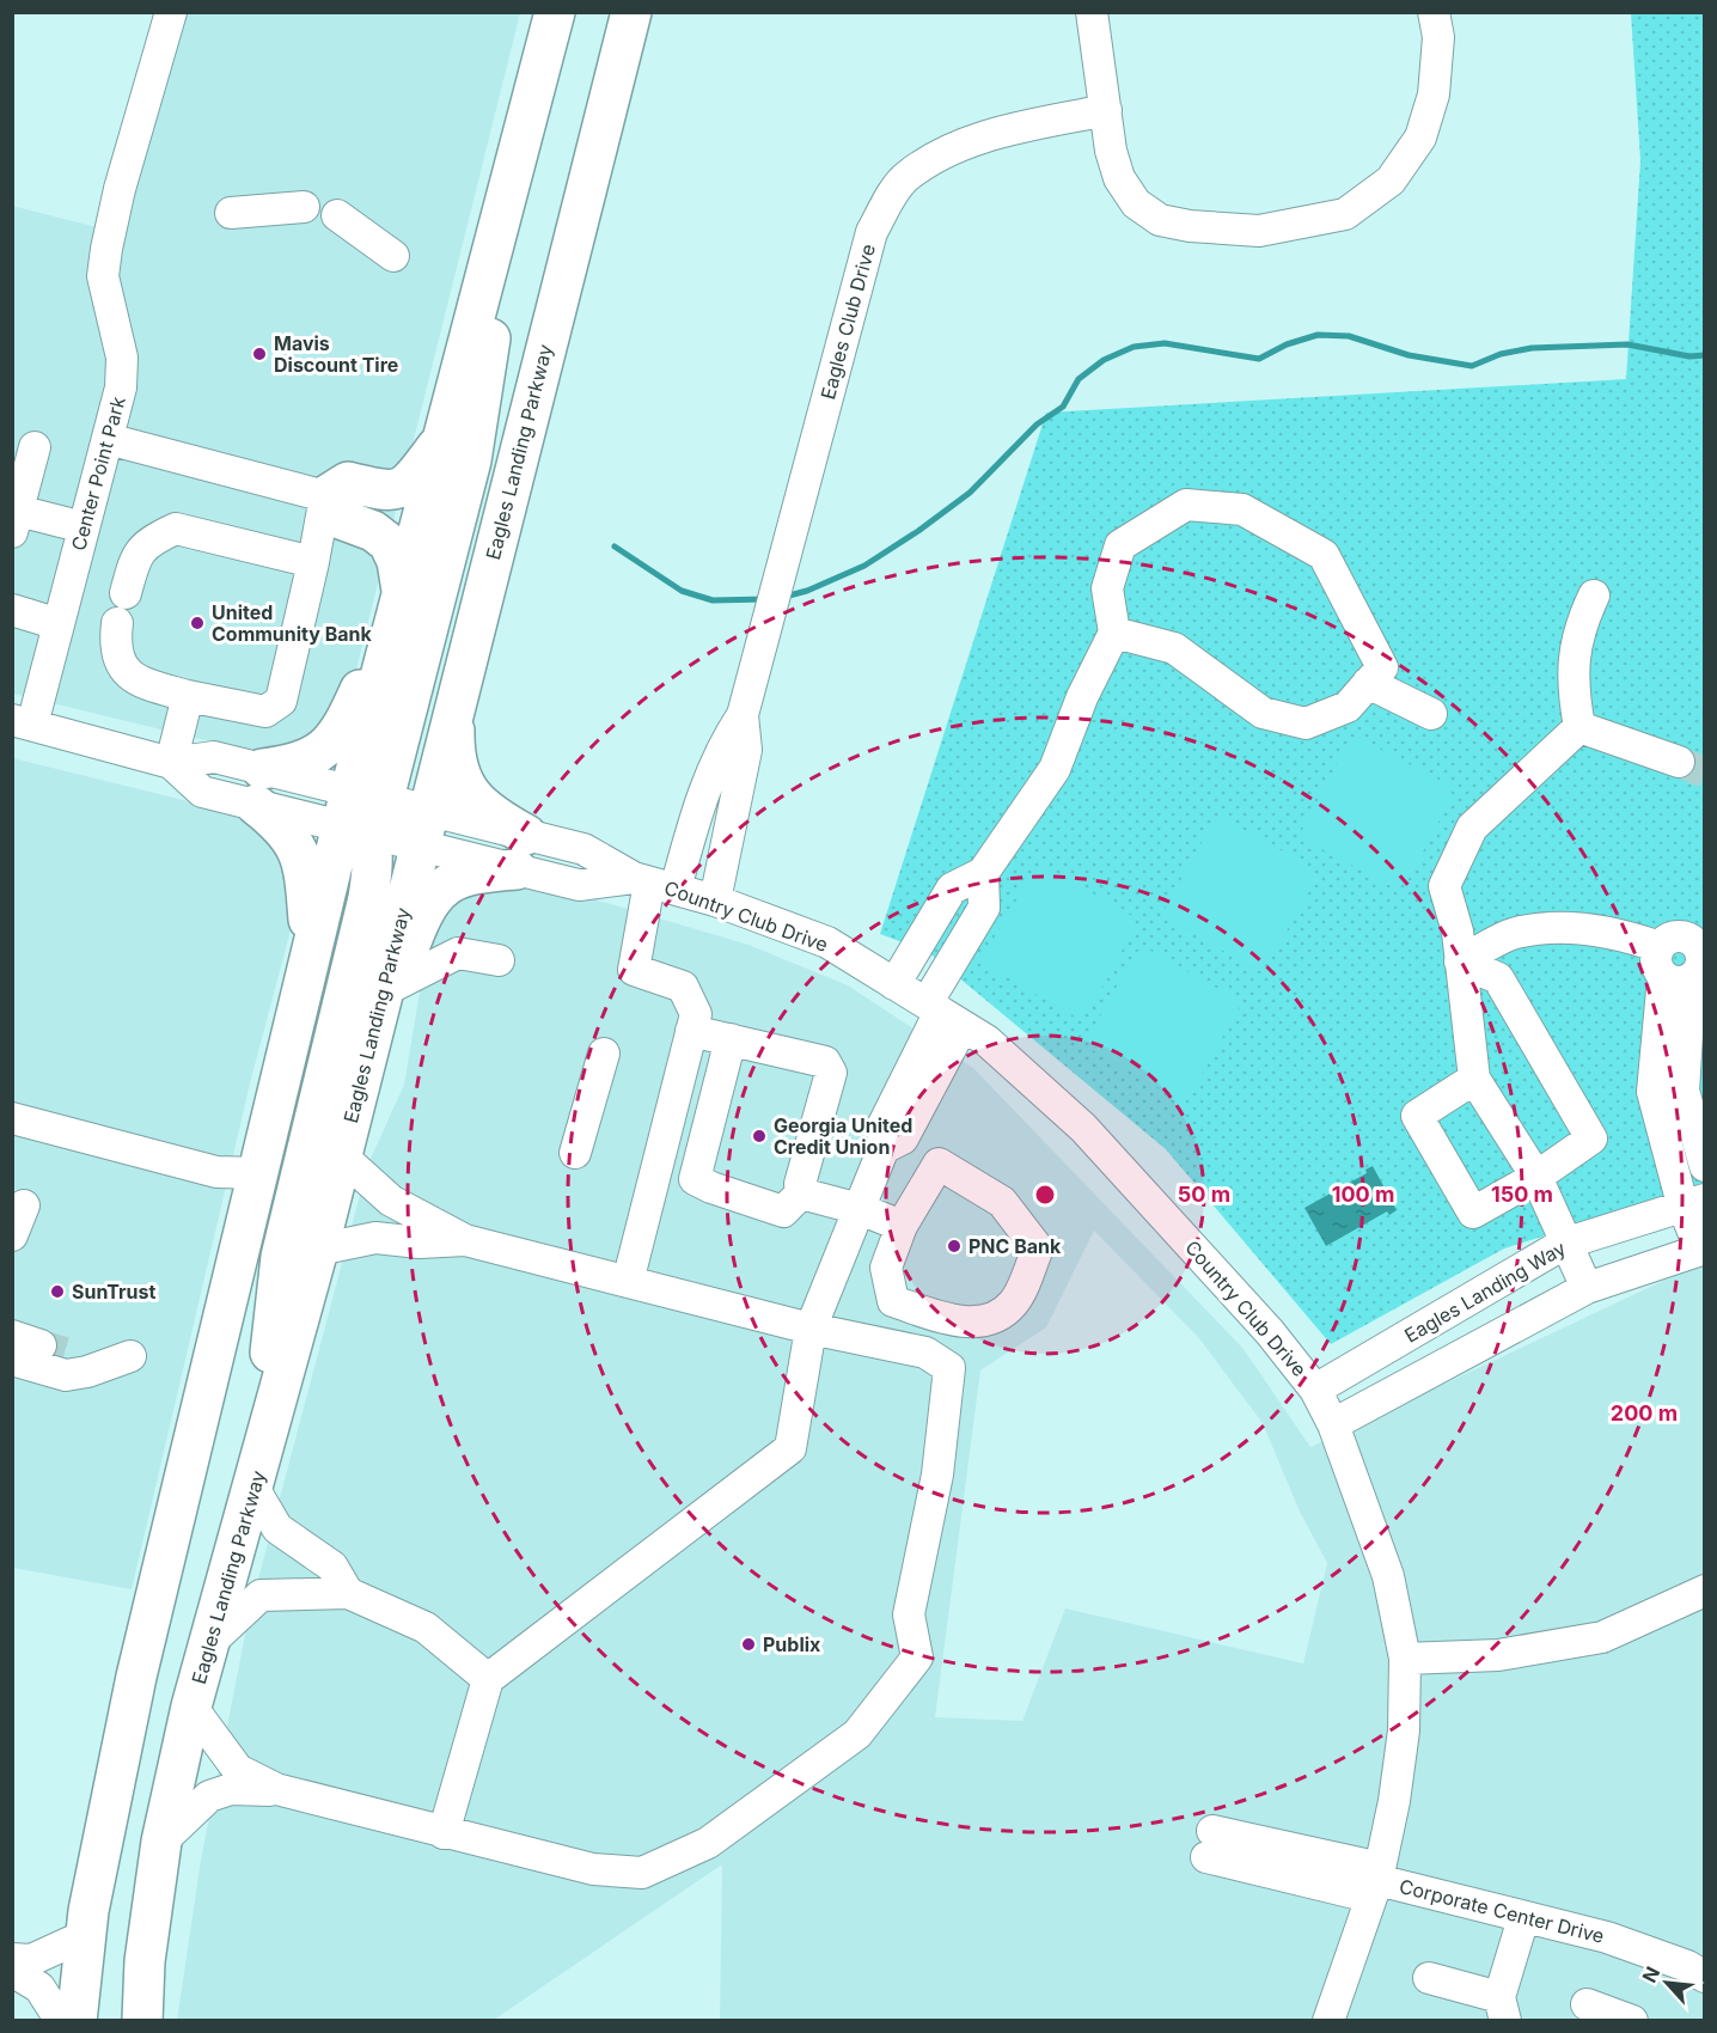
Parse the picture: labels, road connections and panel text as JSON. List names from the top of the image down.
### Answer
{
  "streets": {
    "main road": ["Eagles Landing Parkway"],
    "street": [
      "Eagles Club Drive",
      "Center Point Park",
      "Country Club Drive",
      "Eagles Landing Way",
      "Corporate Center Drive"
    ]
  },
  "crossings": [
    ["Eagles Landing Parkway", "Country Club Drive"],
    ["Country Club Drive", "Eagles Landing Way"],
    ["Country Club Drive", "Corporate Center Drive"]
  ],
  "places": [
    "Mavis Discount Tire",
    "United Community Bank",
    "Georgia United Credit Union",
    "PNC Bank",
    "SunTrust",
    "Publix"
  ],
  "north": "top left",
  "rings": [
    "50 m",
    "100 m",
    "150 m",
    "200 m"
  ]
}
